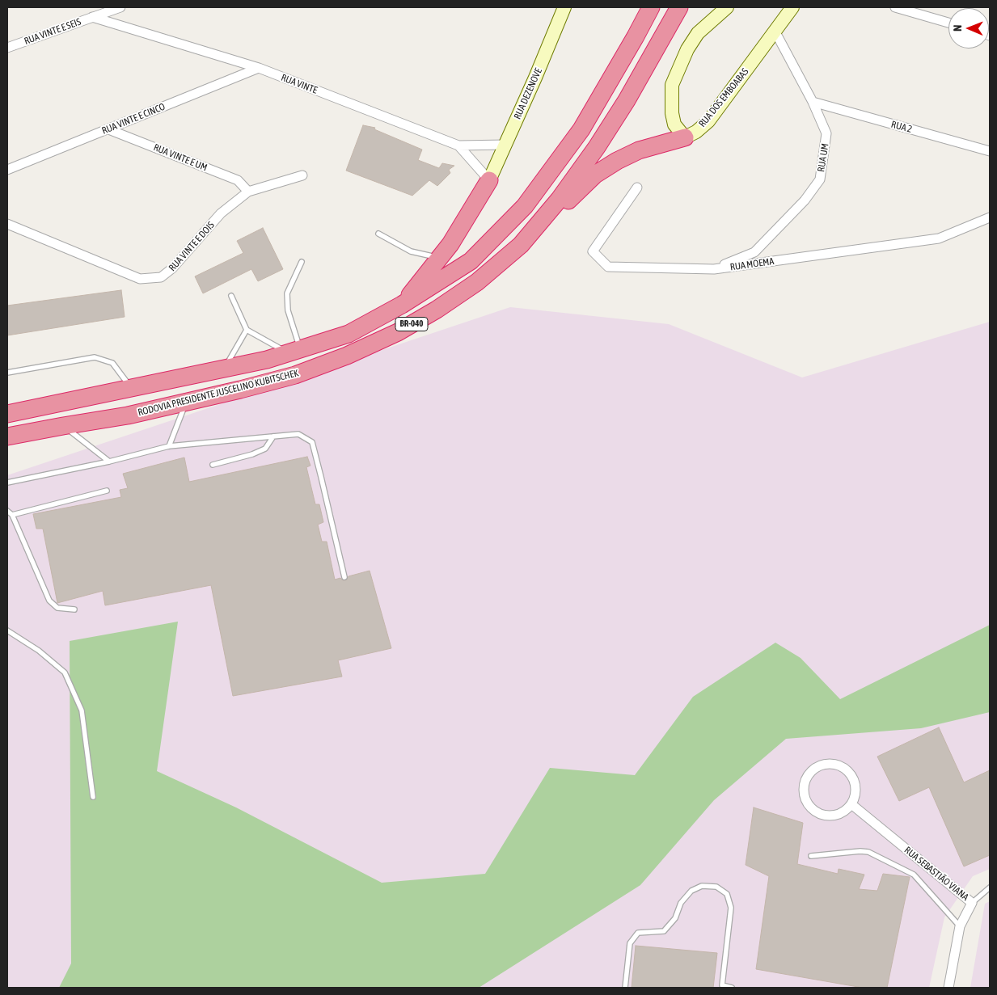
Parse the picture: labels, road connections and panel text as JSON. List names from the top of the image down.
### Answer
{
  "streets": {
    "highway": ["BR-040", "RODOVIA PRESIDENTE JUSCELINO KUBITSCHEK"],
    "main road": ["RUA DEZENOVE", "RUA DOS EMBOABAS"],
    "street": [
      "RUA VINTE E SEIS",
      "RUA VINTE",
      "RUA VINTE E CINCO",
      "RUA 2",
      "RUA VINTE E UM",
      "RUA UM",
      "RUA VINTE E DOIS",
      "RUA MOEMA",
      "RUA SEBASTIÃO VIANA"
    ]
  },
  "crossings": [
    ["RUA VINTE E SEIS", "RUA VINTE"],
    ["RUA VINTE", "RUA DEZENOVE"],
    ["RUA VINTE", "RUA VINTE E CINCO"],
    ["RUA DOS EMBOABAS", "RUA UM"],
    ["RUA VINTE E CINCO", "RUA VINTE E UM"],
    ["RUA 2", "RUA UM"],
    ["RUA VINTE E UM", "RUA VINTE E DOIS"],
    ["RUA UM", "RUA MOEMA"]
  ],
  "north": "left"
}
